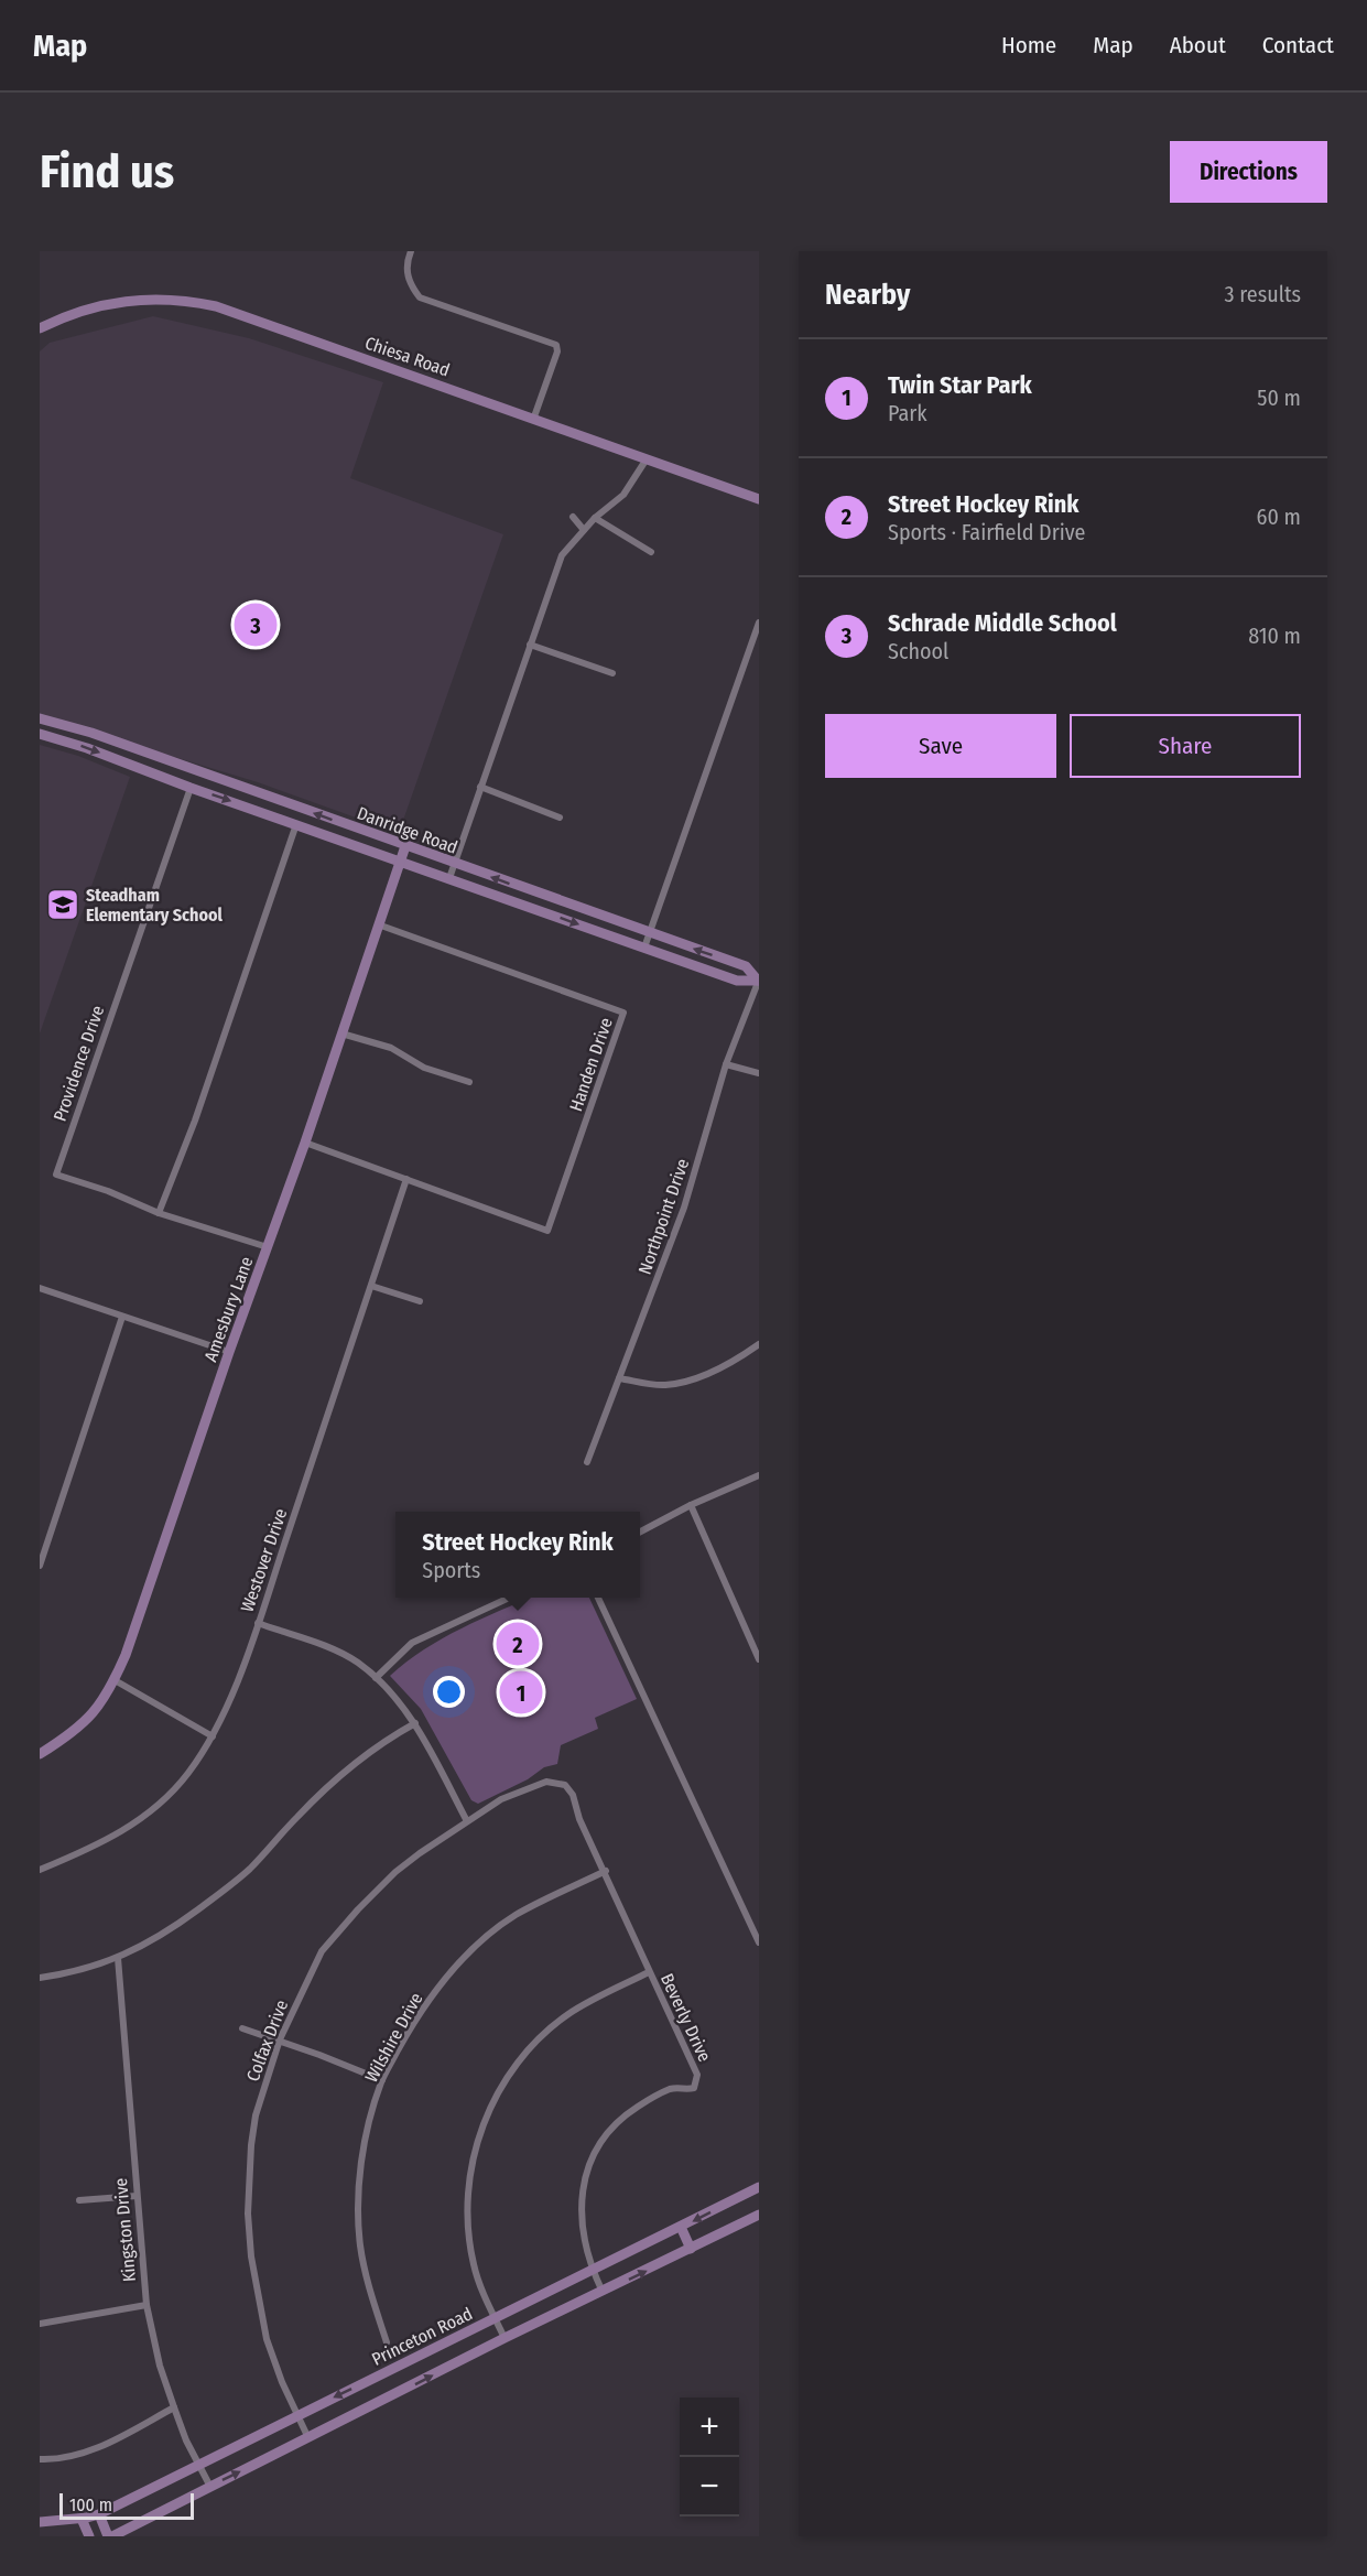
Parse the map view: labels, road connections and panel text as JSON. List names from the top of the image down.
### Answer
{
  "streets": {
    "street": [
      "Chiesa Road",
      "Danridge Road",
      "Providence Drive",
      "Handen Drive",
      "Northpoint Drive",
      "Amesbury Lane",
      "Westover Drive",
      "Beverly Drive",
      "Wilshire Drive",
      "Colfax Drive",
      "Kingston Drive",
      "Princeton Road"
    ]
  },
  "crossings": [
    ["Danridge Road", "Providence Drive"],
    ["Danridge Road", "Northpoint Drive"],
    ["Danridge Road", "Amesbury Lane"],
    ["Providence Drive", "Amesbury Lane"],
    ["Handen Drive", "Amesbury Lane"],
    ["Handen Drive", "Westover Drive"],
    ["Beverly Drive", "Wilshire Drive"],
    ["Beverly Drive", "Colfax Drive"],
    ["Beverly Drive", "Princeton Road"],
    ["Colfax Drive", "Princeton Road"],
    ["Kingston Drive", "Princeton Road"]
  ],
  "places": {
    "school or university": ["Steadham Elementary School"]
  },
  "scale_bar": "100 m",
  "page": {
    "header": "Map",
    "nav": [
      "Home",
      "Map",
      "About",
      "Contact"
    ],
    "buttons": [
      "Directions",
      ["Save", "Share"]
    ],
    "title": "Find us",
    "heading": ["Nearby", "3 results"],
    "list": [
      {
        "mark": "1",
        "name": "Twin Star Park",
        "note": "Park",
        "value": "50 m"
      },
      {
        "mark": "2",
        "name": "Street Hockey Rink",
        "note": "Sports · Fairfield Drive",
        "value": "60 m"
      },
      {
        "mark": "3",
        "name": "Schrade Middle School",
        "note": "School",
        "value": "810 m"
      }
    ],
    "pins": ["3", "2", "1"],
    "popup": ["Street Hockey Rink", "Sports"],
    "map_buttons": ["+", "−"],
    "scale": "100 m"
  }
}
